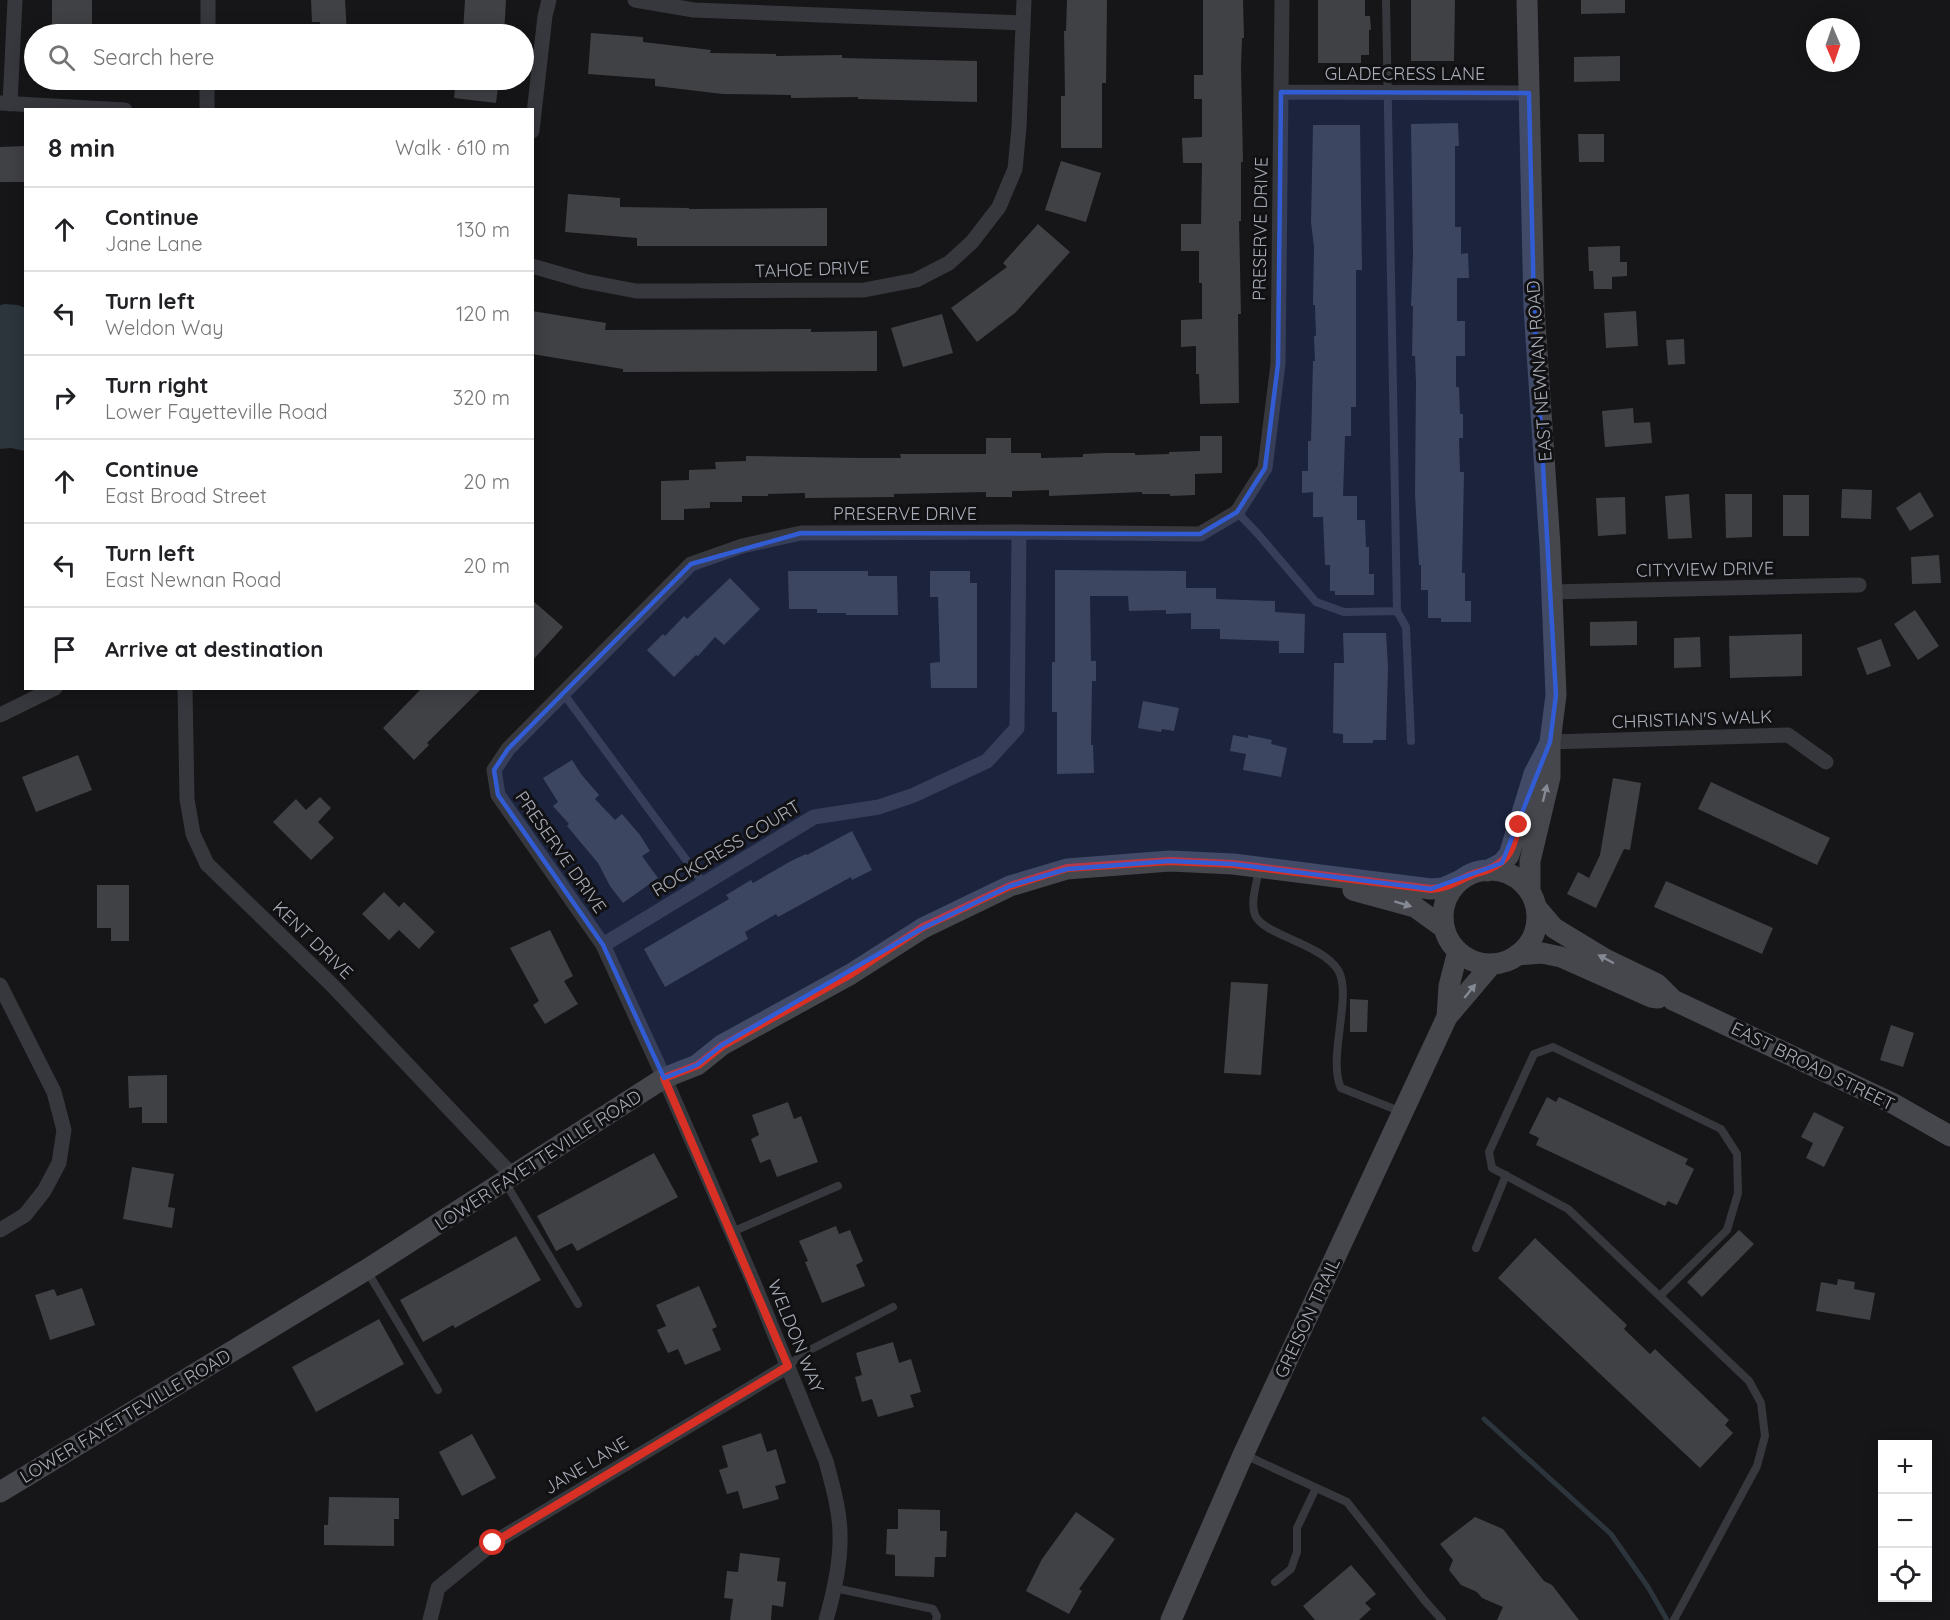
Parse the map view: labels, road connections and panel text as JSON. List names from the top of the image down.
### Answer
{
  "streets": {
    "street": [
      "GLADECRESS LANE",
      "PRESERVE DRIVE",
      "TAHOE DRIVE",
      "EAST NEWNAN ROAD",
      "CITYVIEW DRIVE",
      "CHRISTIAN'S WALK",
      "ROCKCRESS COURT",
      "KENT DRIVE",
      "EAST BROAD STREET",
      "LOWER FAYETTEVILLE ROAD",
      "GREISON TRAIL",
      "WELDON WAY",
      "JANE LANE"
    ]
  },
  "crossings": [
    ["GLADECRESS LANE", "PRESERVE DRIVE"],
    ["GLADECRESS LANE", "EAST NEWNAN ROAD"],
    ["PRESERVE DRIVE", "ROCKCRESS COURT"],
    ["PRESERVE DRIVE", "LOWER FAYETTEVILLE ROAD"],
    ["PRESERVE DRIVE", "WELDON WAY"],
    ["EAST NEWNAN ROAD", "CITYVIEW DRIVE"],
    ["EAST NEWNAN ROAD", "CHRISTIAN'S WALK"],
    ["EAST NEWNAN ROAD", "EAST BROAD STREET"],
    ["EAST NEWNAN ROAD", "LOWER FAYETTEVILLE ROAD"],
    ["EAST NEWNAN ROAD", "GREISON TRAIL"],
    ["KENT DRIVE", "LOWER FAYETTEVILLE ROAD"],
    ["EAST BROAD STREET", "LOWER FAYETTEVILLE ROAD"],
    ["EAST BROAD STREET", "GREISON TRAIL"],
    ["LOWER FAYETTEVILLE ROAD", "GREISON TRAIL"],
    ["LOWER FAYETTEVILLE ROAD", "WELDON WAY"],
    ["WELDON WAY", "JANE LANE"]
  ],
  "north": "bottom",
  "page": {
    "search": "Search here",
    "heading": ["8 min", "Walk · 610 m"],
    "list": [
      ["Continue", "Jane Lane", "130 m"],
      ["Turn left", "Weldon Way", "120 m"],
      ["Turn right", "Lower Fayetteville Road", "320 m"],
      ["Continue", "East Broad Street", "20 m"],
      ["Turn left", "East Newnan Road", "20 m"],
      "Arrive at destination"
    ],
    "map_buttons": ["+", "−"]
  }
}
